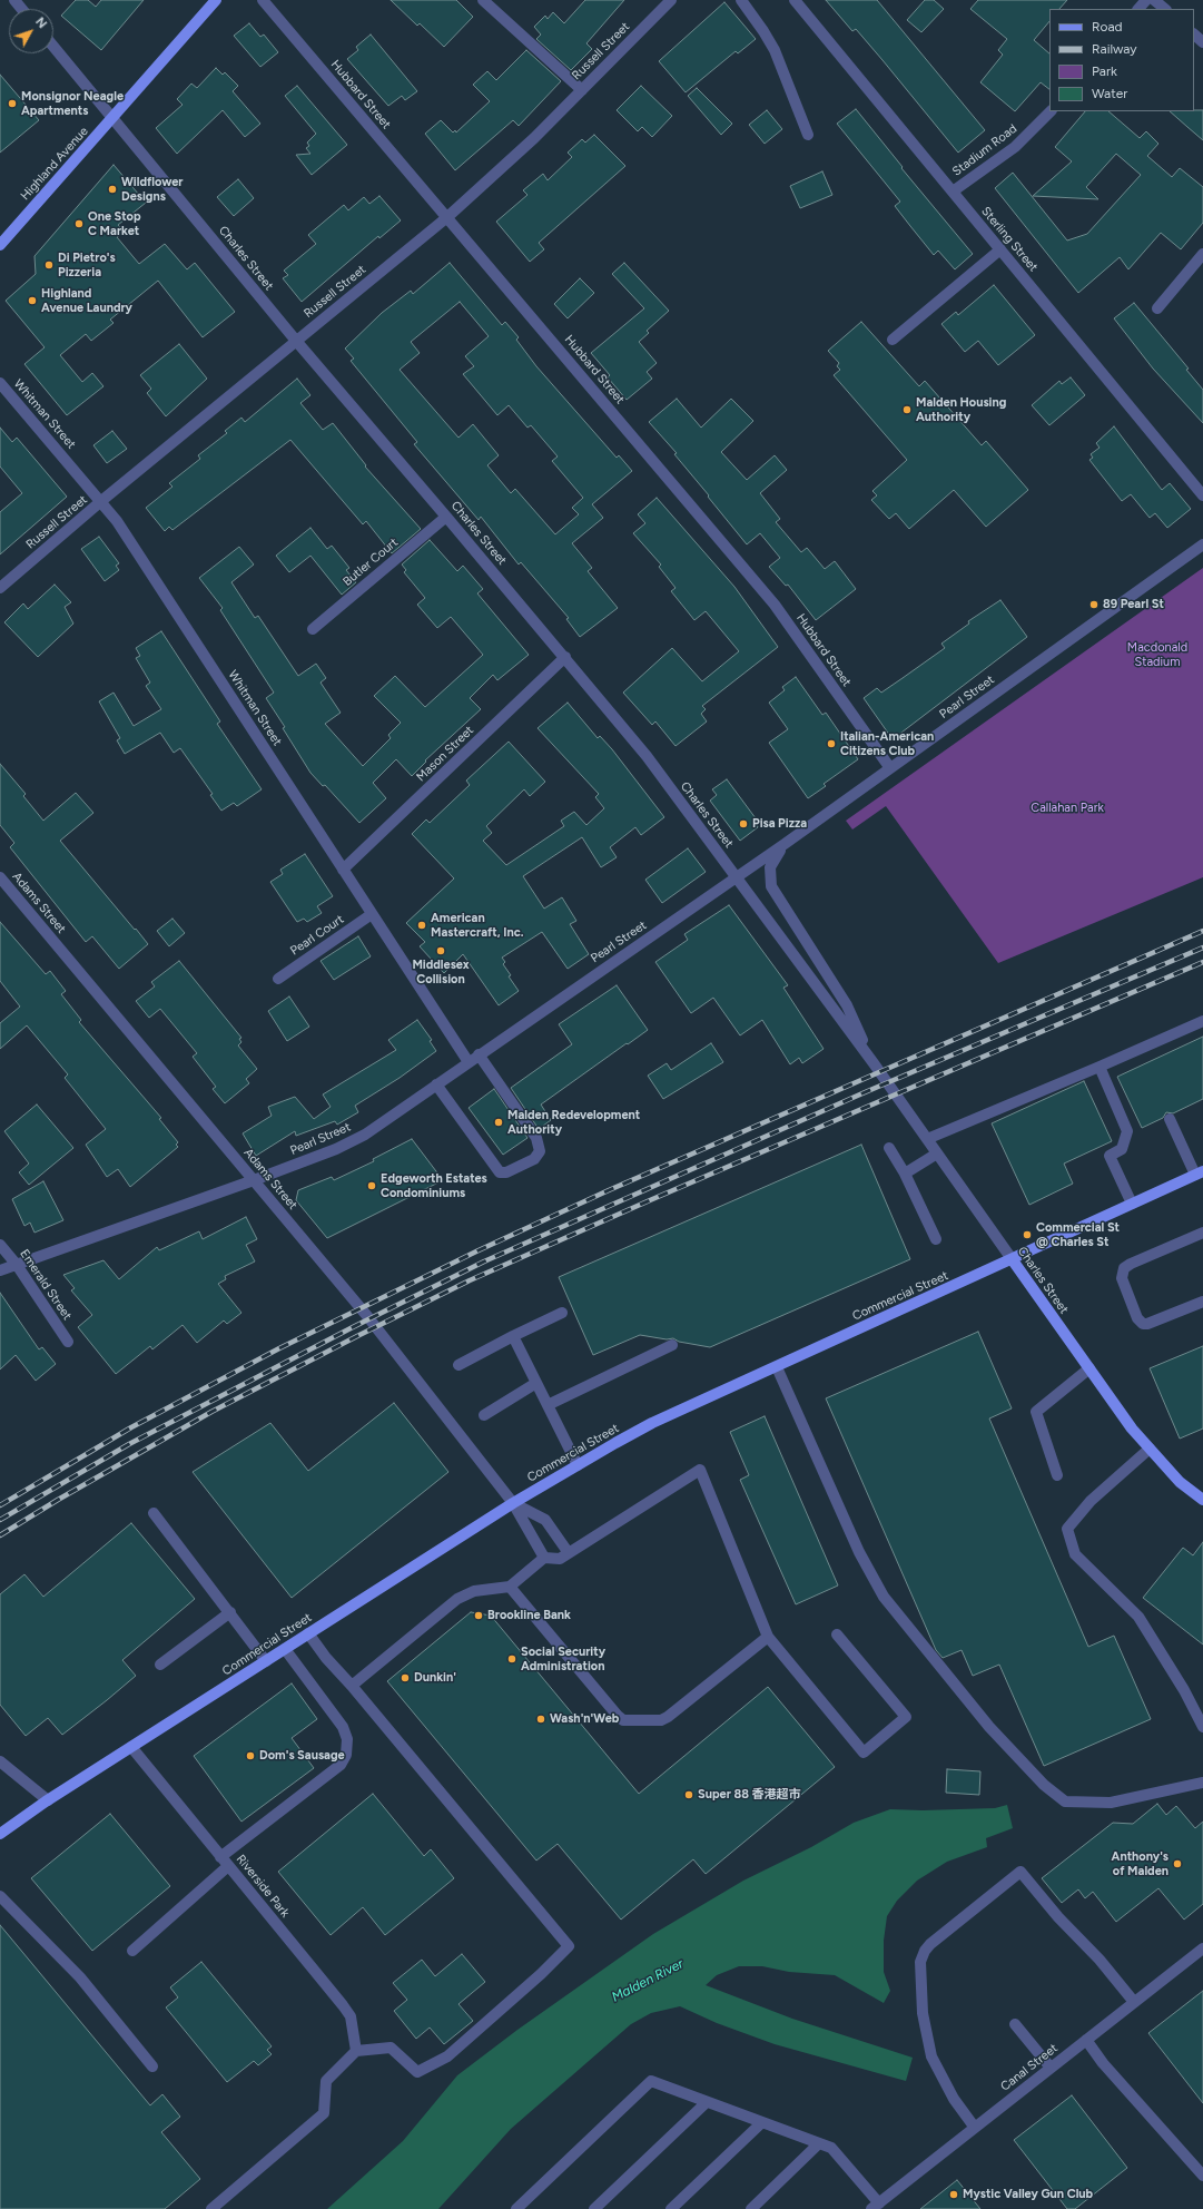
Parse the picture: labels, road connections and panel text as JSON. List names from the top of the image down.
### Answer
{
  "streets": {
    "main road": ["Highland Avenue", "Charles Street", "Commercial Street"],
    "street": [
      "Russell Street",
      "Hubbard Street",
      "Stadium Road",
      "Sterling Street",
      "Whitman Street",
      "Butler Court",
      "Pearl Street",
      "Mason Street",
      "Adams Street",
      "Pearl Court",
      "Emerald Street",
      "Riverside Park",
      "Canal Street"
    ]
  },
  "crossings": [
    ["Russell Street", "Hubbard Street"],
    ["Russell Street", "Charles Street"],
    ["Russell Street", "Whitman Street"],
    ["Hubbard Street", "Pearl Street"],
    ["Stadium Road", "Sterling Street"],
    ["Highland Avenue", "Charles Street"],
    ["Charles Street", "Butler Court"],
    ["Charles Street", "Pearl Street"],
    ["Charles Street", "Mason Street"],
    ["Charles Street", "Commercial Street"],
    ["Whitman Street", "Pearl Street"],
    ["Whitman Street", "Mason Street"],
    ["Whitman Street", "Pearl Court"],
    ["Pearl Street", "Adams Street"],
    ["Pearl Street", "Emerald Street"],
    ["Adams Street", "Commercial Street"],
    ["Commercial Street", "Riverside Park"]
  ],
  "water": ["Malden River"],
  "parks": ["Macdonald Stadium", "Callahan Park"],
  "places": [
    "Monsignor Neagle Apartments",
    "Wildflower Designs",
    "One Stop C Market",
    "Di Pietro's Pizzeria",
    "Highland Avenue Laundry",
    "Malden Housing Authority",
    "89 Pearl St",
    "Italian-American Citizens Club",
    "Pisa Pizza",
    "American Mastercraft, Inc.",
    "Middlesex Collision",
    "Malden Redevelopment Authority",
    "Edgeworth Estates Condominiums",
    "Commercial St @ Charles St",
    "Brookline Bank",
    "Social Security Administration",
    "Dunkin'",
    "Wash'n'Web",
    "Dom's Sausage",
    "Super 88 香港超市",
    "Anthony's of Malden",
    "Mystic Valley Gun Club"
  ],
  "legend": [
    "Road",
    "Railway",
    "Park",
    "Water"
  ],
  "north": "top right"
}
